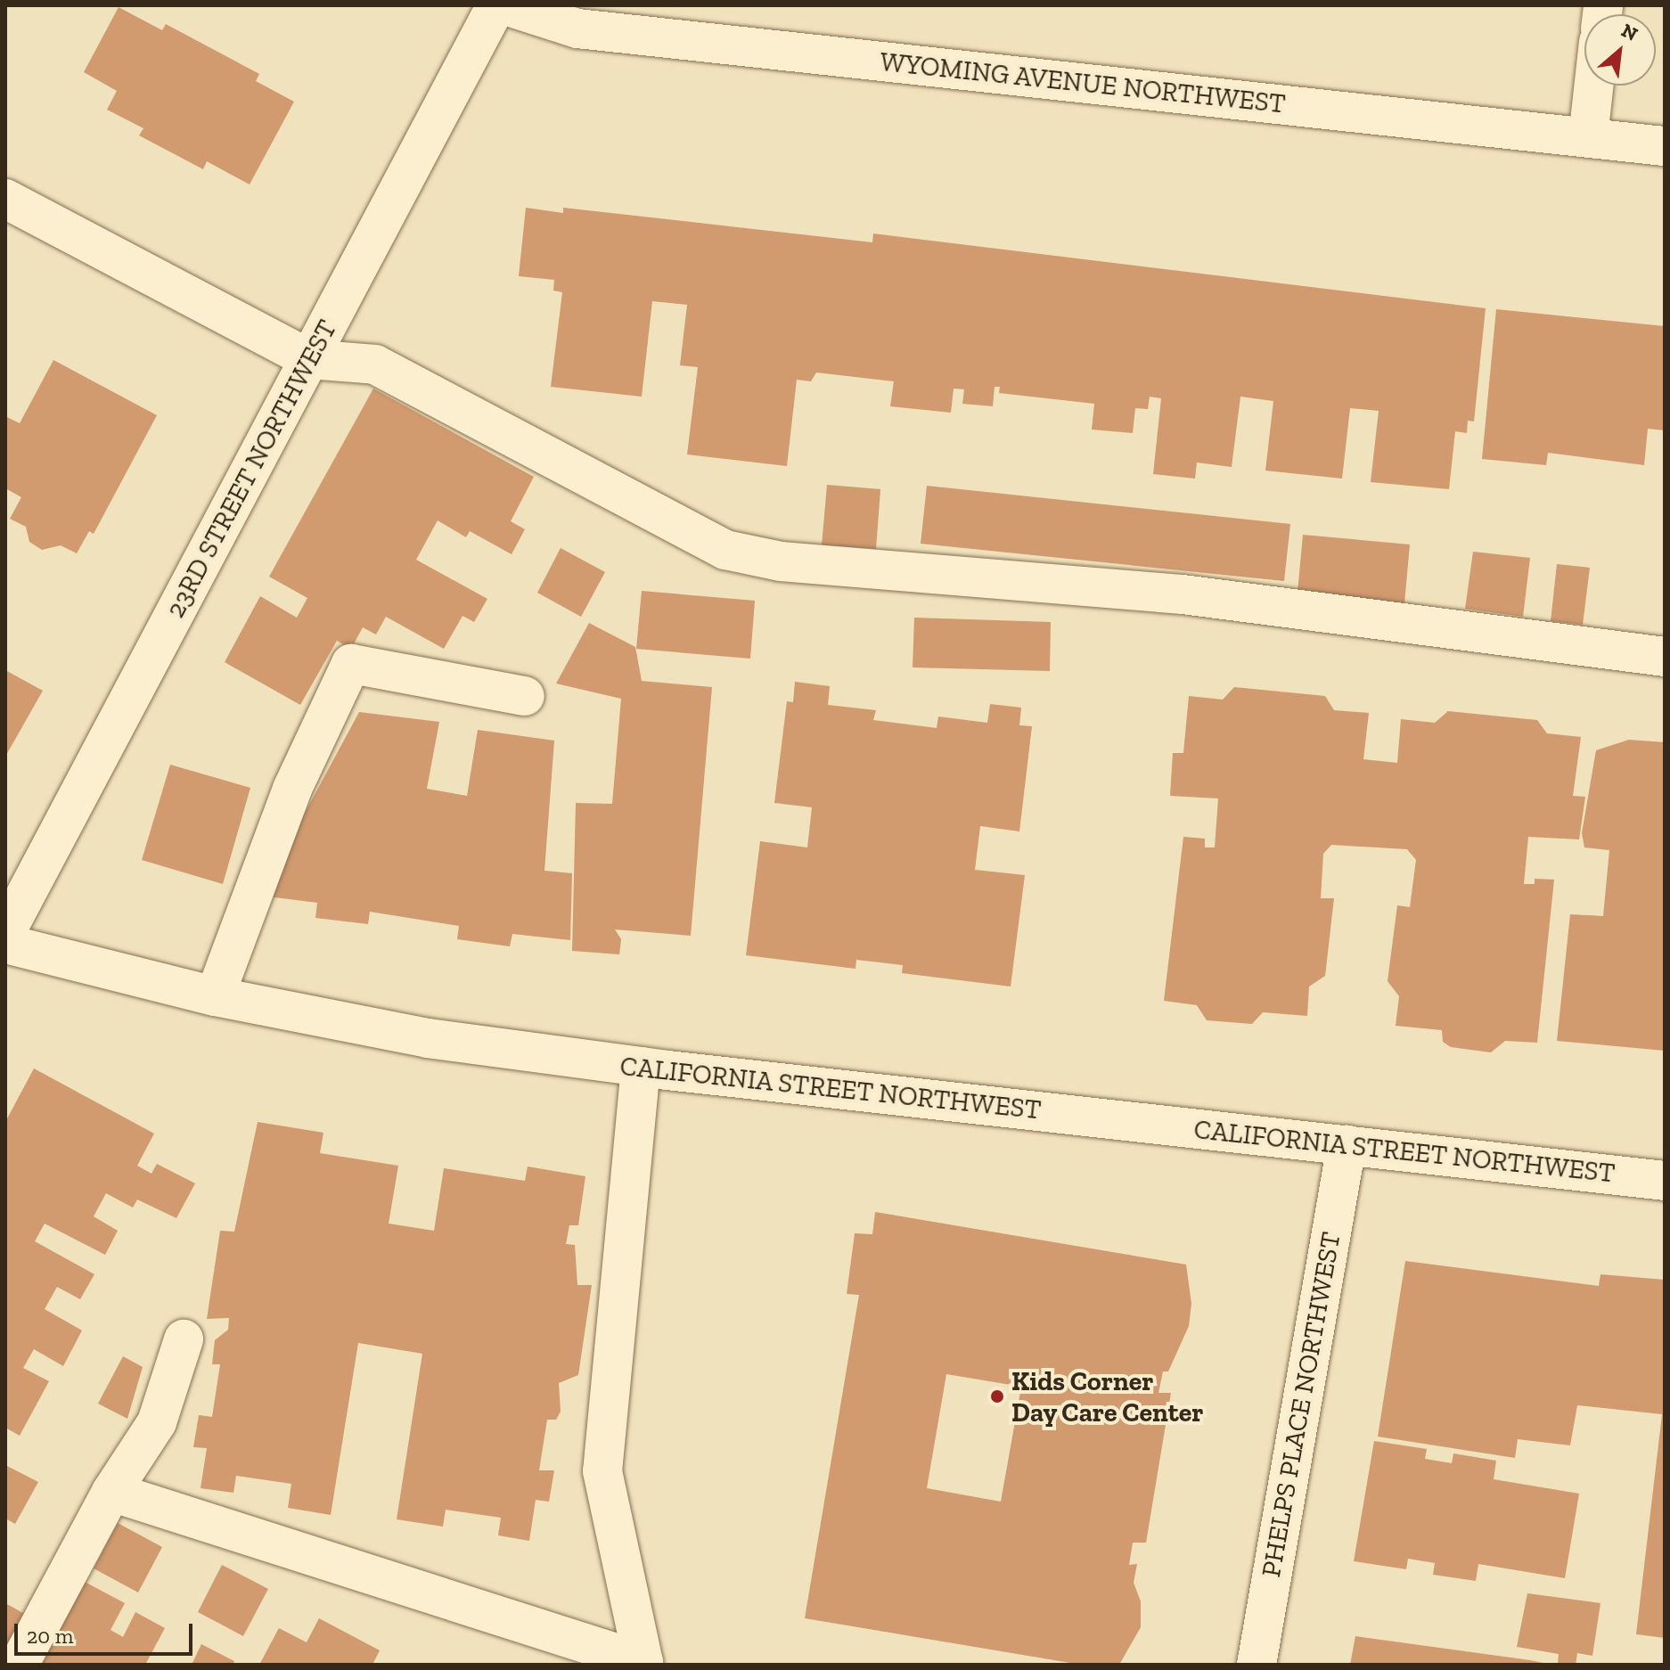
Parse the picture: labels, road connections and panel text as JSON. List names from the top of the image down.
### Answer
{
  "streets": {
    "street": [
      "WYOMING AVENUE NORTHWEST",
      "23RD STREET NORTHWEST",
      "CALIFORNIA STREET NORTHWEST",
      "PHELPS PLACE NORTHWEST"
    ]
  },
  "crossings": [
    ["CALIFORNIA STREET NORTHWEST", "PHELPS PLACE NORTHWEST"]
  ],
  "places": ["Kids Corner Day Care Center"],
  "scale_bar": "20 m",
  "north": "top right"
}
